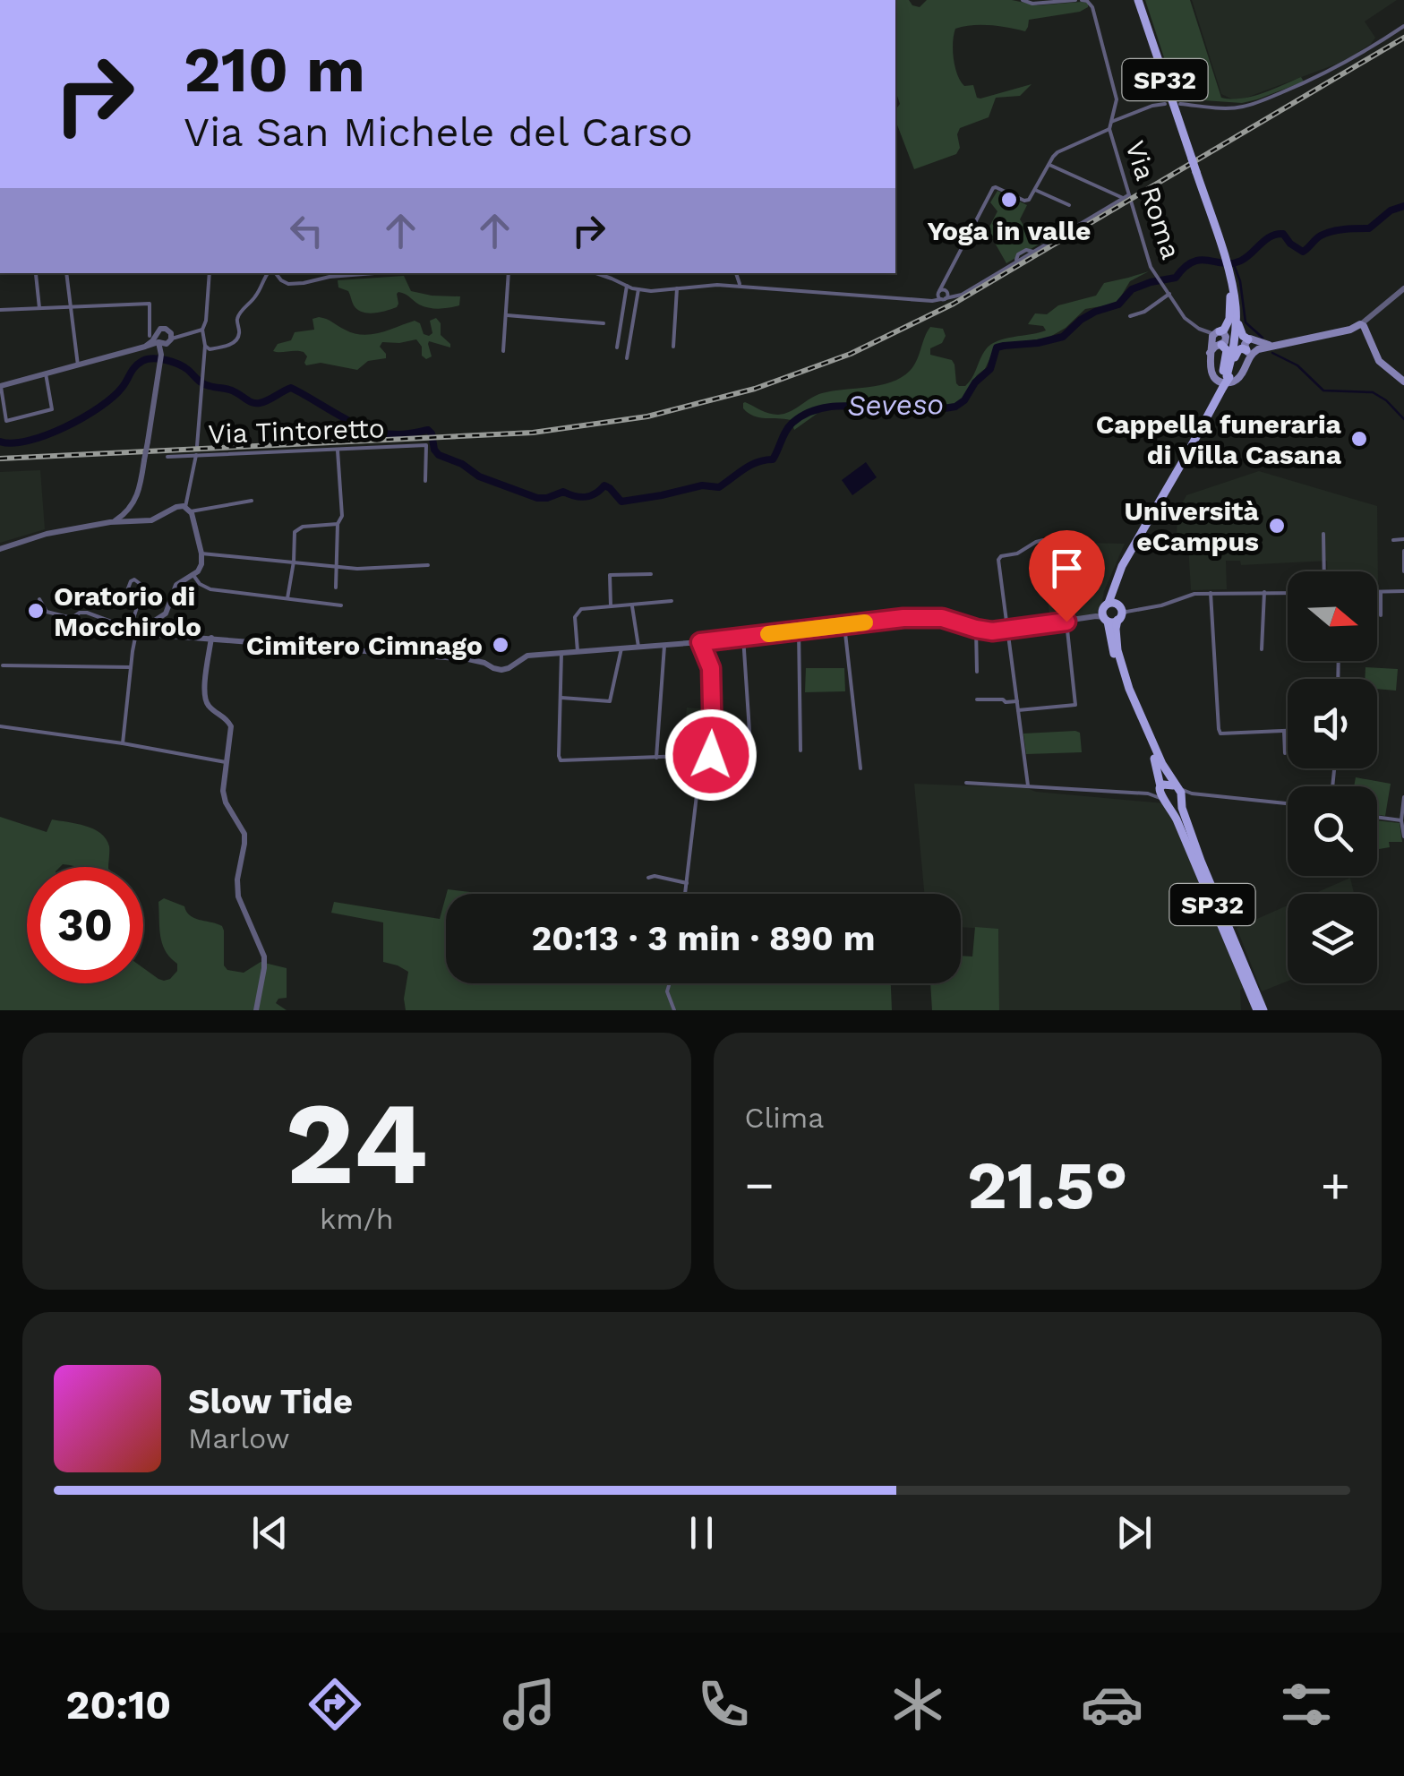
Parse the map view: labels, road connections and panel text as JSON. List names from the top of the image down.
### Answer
{
  "streets": {
    "main road": ["SP32"],
    "street": ["Via Roma", "Via Tintoretto"]
  },
  "water": ["Seveso"],
  "places": [
    "Yoga in valle",
    "Cappella funeraria di Villa Casana",
    "Università eCampus",
    "Oratorio di Mocchirolo",
    "Cimitero Cimnago"
  ],
  "north": "right",
  "page": {
    "turn": ["210 m", "Via San Michele del Carso"],
    "limit": "30",
    "trip": "20:13 · 3 min · 890 m",
    "tile": [
      ["24", "km/h"],
      "Clima"
    ],
    "heat": ["−", "21.5°", "+"],
    "song": ["Slow Tide", "Marlow"],
    "tabs": "20:10"
  }
}
